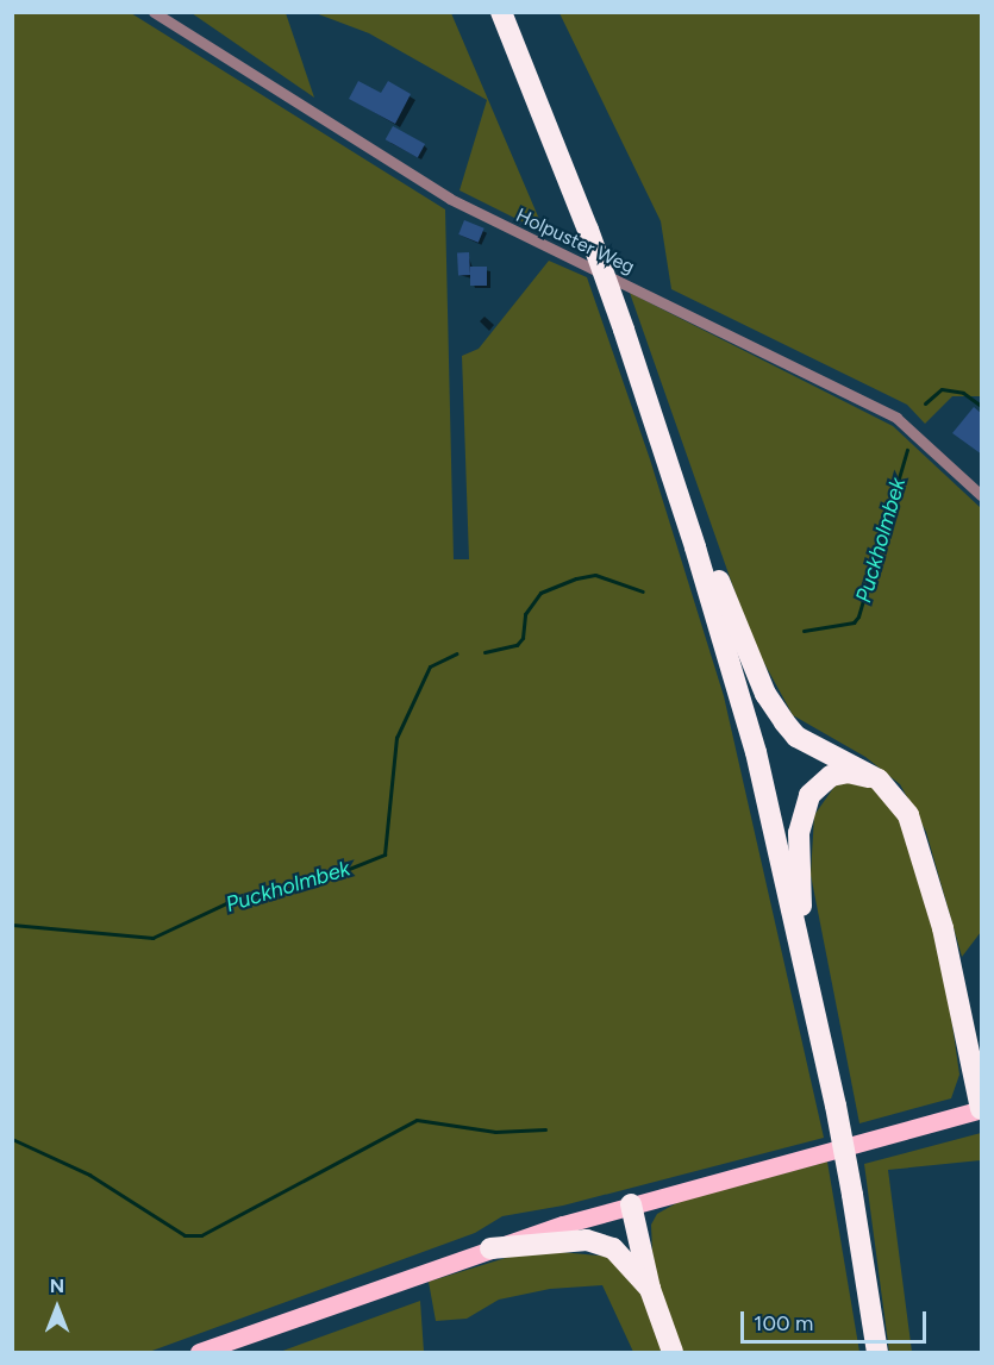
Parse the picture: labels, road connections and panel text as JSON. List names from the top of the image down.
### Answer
{
  "streets": {
    "street": ["Holpuster Weg"]
  },
  "water": ["Puckholmbek"],
  "scale_bar": "100 m",
  "north": "top"
}
